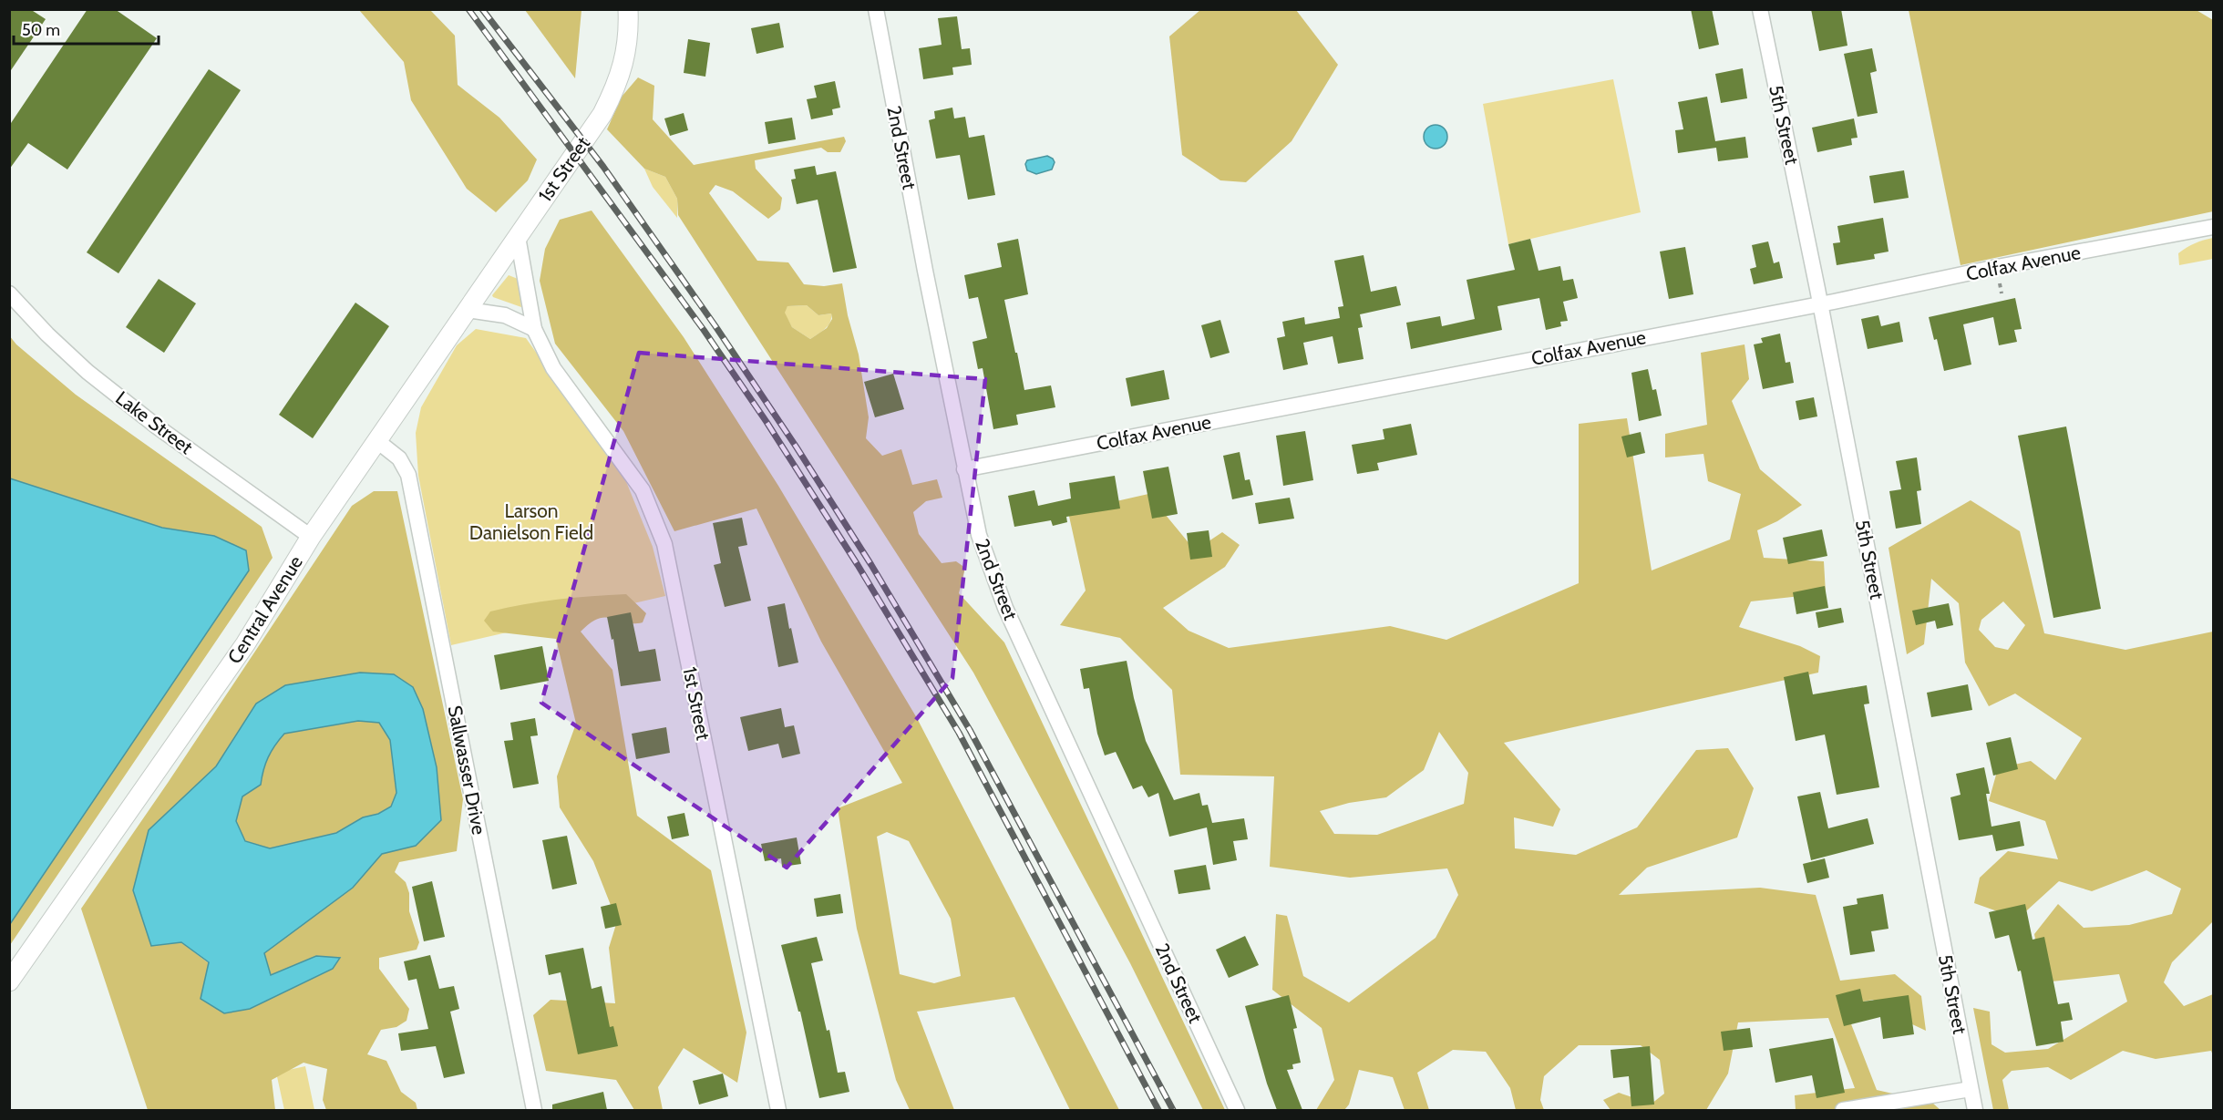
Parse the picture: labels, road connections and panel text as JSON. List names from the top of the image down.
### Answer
{
  "streets": {
    "street": [
      "5th Street",
      "2nd Street",
      "1st Street",
      "Colfax Avenue",
      "Lake Street",
      "Central Avenue",
      "Sallwasser Drive"
    ]
  },
  "crossings": [
    ["5th Street", "Colfax Avenue"],
    ["2nd Street", "Colfax Avenue"],
    ["1st Street", "Central Avenue"],
    ["Lake Street", "Central Avenue"],
    ["Central Avenue", "Sallwasser Drive"]
  ],
  "parks": ["Larson Danielson Field"],
  "scale_bar": "50 m"
}
